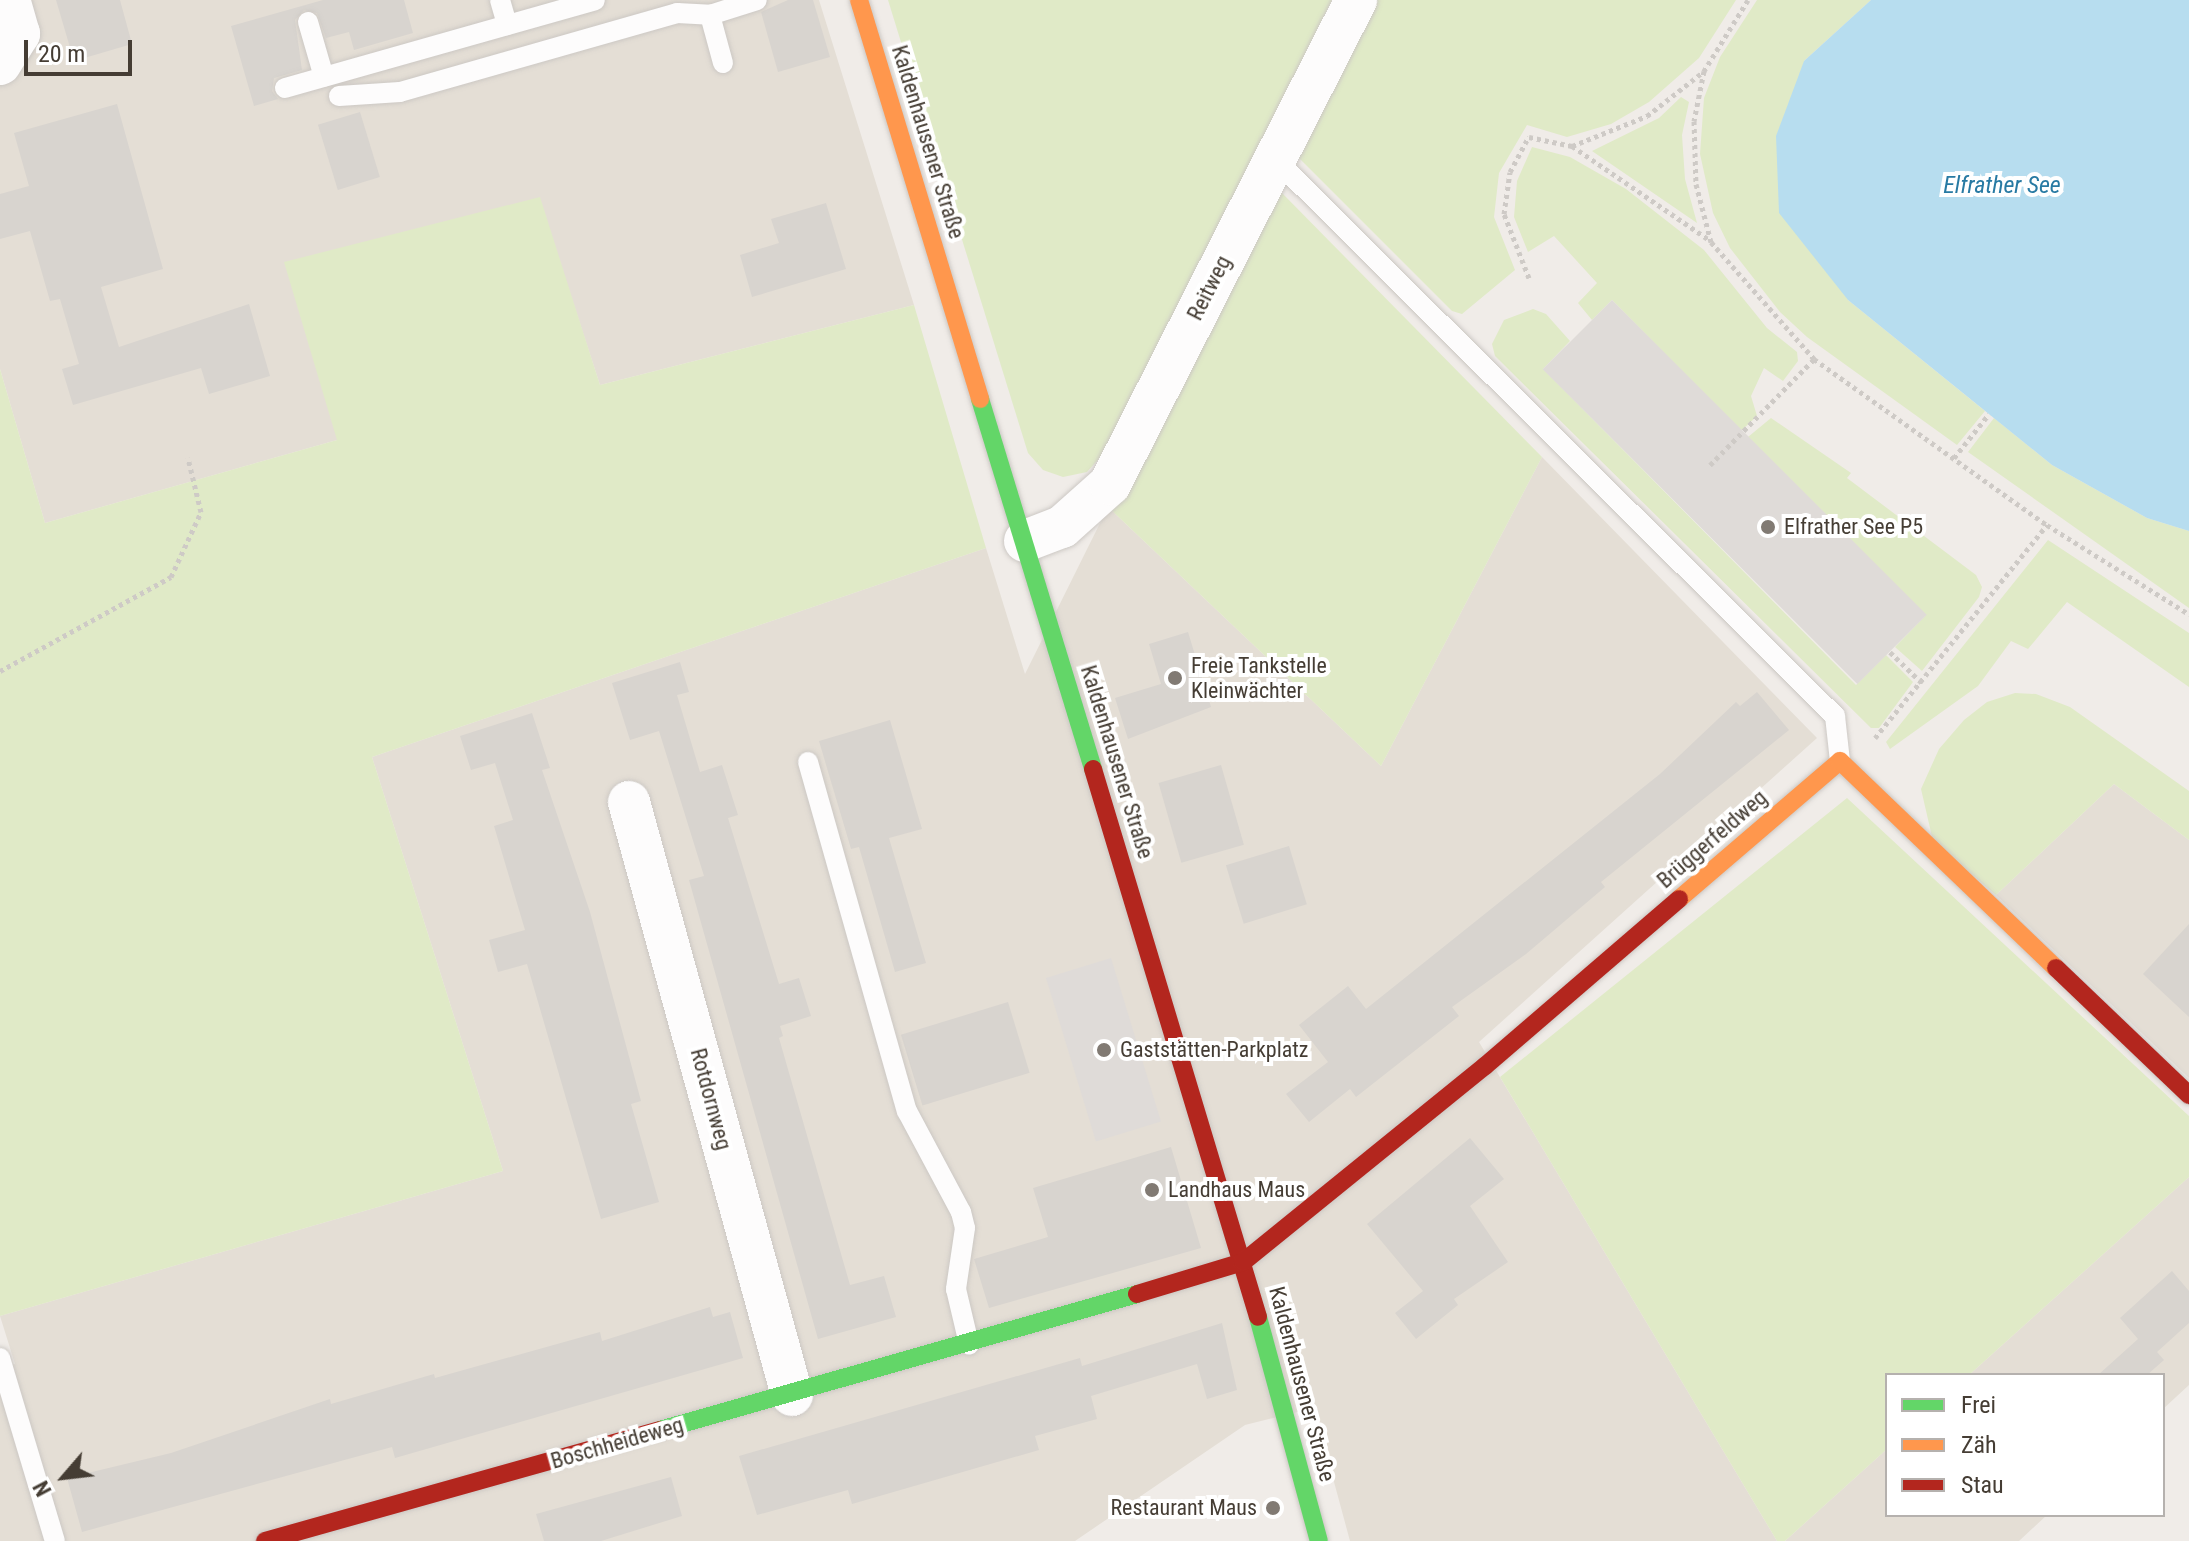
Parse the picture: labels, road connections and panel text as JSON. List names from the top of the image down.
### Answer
{
  "streets": {
    "street": [
      "Kaldenhausener Straße",
      "Reitweg",
      "Brüggerfeldweg",
      "Rotdornweg",
      "Boschheideweg"
    ]
  },
  "crossings": [
    ["Kaldenhausener Straße", "Reitweg"],
    ["Kaldenhausener Straße", "Brüggerfeldweg"],
    ["Kaldenhausener Straße", "Boschheideweg"],
    ["Brüggerfeldweg", "Boschheideweg"],
    ["Rotdornweg", "Boschheideweg"]
  ],
  "water": ["Elfrather See"],
  "places": [
    "Elfrather See P5",
    "Freie Tankstelle Kleinwächter",
    "Gaststätten-Parkplatz",
    "Landhaus Maus",
    "Restaurant Maus"
  ],
  "legend": ["Frei", "Zäh", "Stau"],
  "scale_bar": "20 m",
  "north": "bottom left"
}
